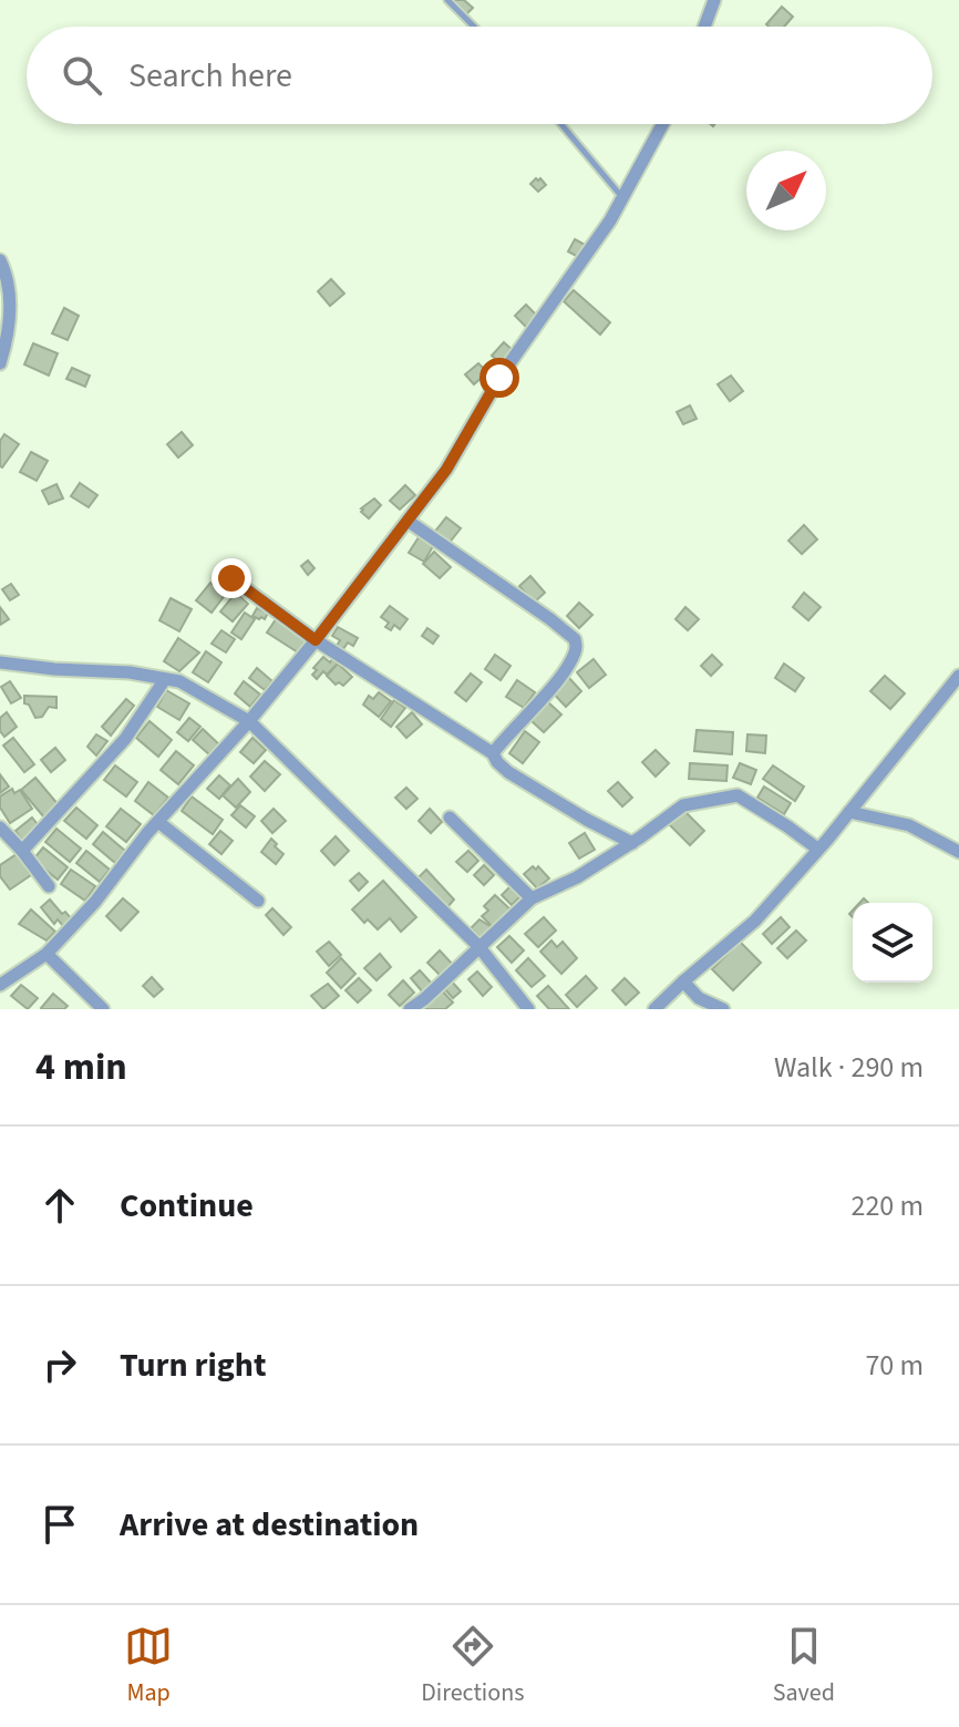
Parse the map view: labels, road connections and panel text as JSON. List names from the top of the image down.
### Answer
{
  "north": "top right",
  "page": {
    "search": "Search here",
    "heading": ["4 min", "Walk · 290 m"],
    "list": [
      ["Continue", "220 m"],
      ["Turn right", "70 m"],
      "Arrive at destination"
    ],
    "nav": ["Map", "Directions", "Saved"]
  }
}
